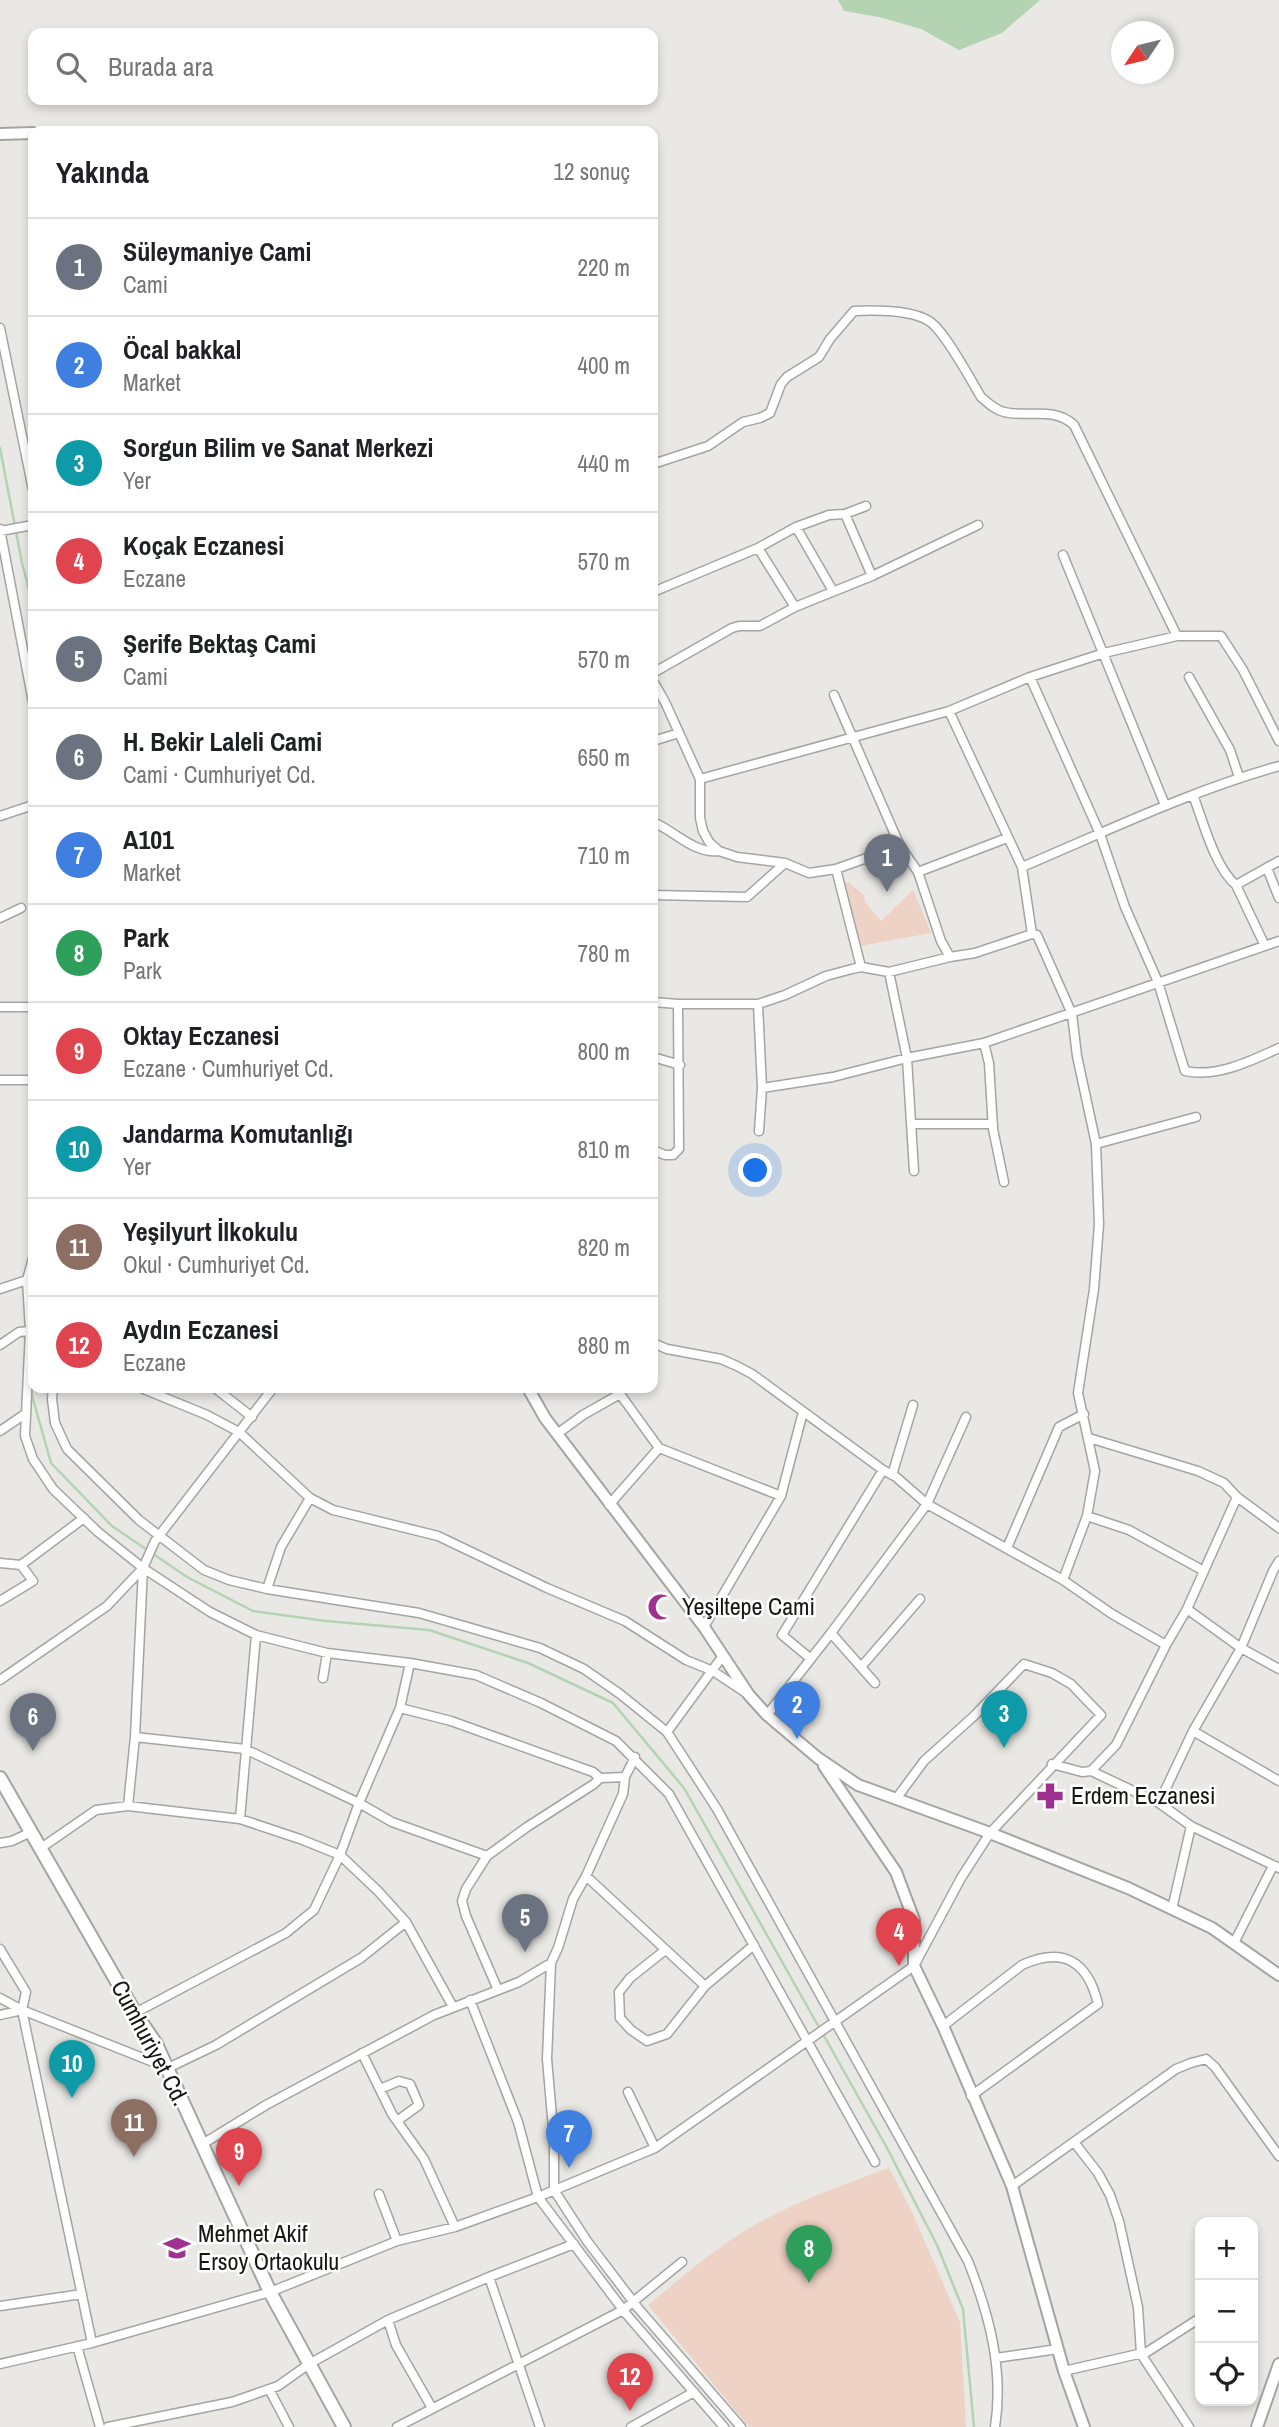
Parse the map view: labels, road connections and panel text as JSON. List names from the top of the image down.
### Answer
{
  "streets": {
    "main road": ["Cumhuriyet Cd."]
  },
  "places": {
    "mosque": ["Yeşiltepe Cami"],
    "pharmacy": ["Erdem Eczanesi"],
    "school or university": ["Mehmet Akif Ersoy Ortaokulu"]
  },
  "north": "bottom left",
  "page": {
    "search": "Burada ara",
    "heading": ["Yakında", "12 sonuç"],
    "list": [
      {
        "mark": "1",
        "name": "Süleymaniye Cami",
        "note": "Cami",
        "value": "220 m"
      },
      {
        "mark": "2",
        "name": "Öcal bakkal",
        "note": "Market",
        "value": "400 m"
      },
      {
        "mark": "3",
        "name": "Sorgun Bilim ve Sanat Merkezi",
        "note": "Yer",
        "value": "440 m"
      },
      {
        "mark": "4",
        "name": "Koçak Eczanesi",
        "note": "Eczane",
        "value": "570 m"
      },
      {
        "mark": "5",
        "name": "Şerife Bektaş Cami",
        "note": "Cami",
        "value": "570 m"
      },
      {
        "mark": "6",
        "name": "H. Bekir Laleli Cami",
        "note": "Cami · Cumhuriyet Cd.",
        "value": "650 m"
      },
      {
        "mark": "7",
        "name": "A101",
        "note": "Market",
        "value": "710 m"
      },
      {
        "mark": "8",
        "name": "Park",
        "note": "Park",
        "value": "780 m"
      },
      {
        "mark": "9",
        "name": "Oktay Eczanesi",
        "note": "Eczane · Cumhuriyet Cd.",
        "value": "800 m"
      },
      {
        "mark": "10",
        "name": "Jandarma Komutanlığı",
        "note": "Yer",
        "value": "810 m"
      },
      {
        "mark": "11",
        "name": "Yeşilyurt İlkokulu",
        "note": "Okul · Cumhuriyet Cd.",
        "value": "820 m"
      },
      {
        "mark": "12",
        "name": "Aydın Eczanesi",
        "note": "Eczane",
        "value": "880 m"
      }
    ],
    "pins": [
      "1",
      "2",
      "3",
      "6",
      "5",
      "4",
      "10",
      "11",
      "7",
      "9",
      "8",
      "12"
    ],
    "map_buttons": ["+", "−"]
  }
}
